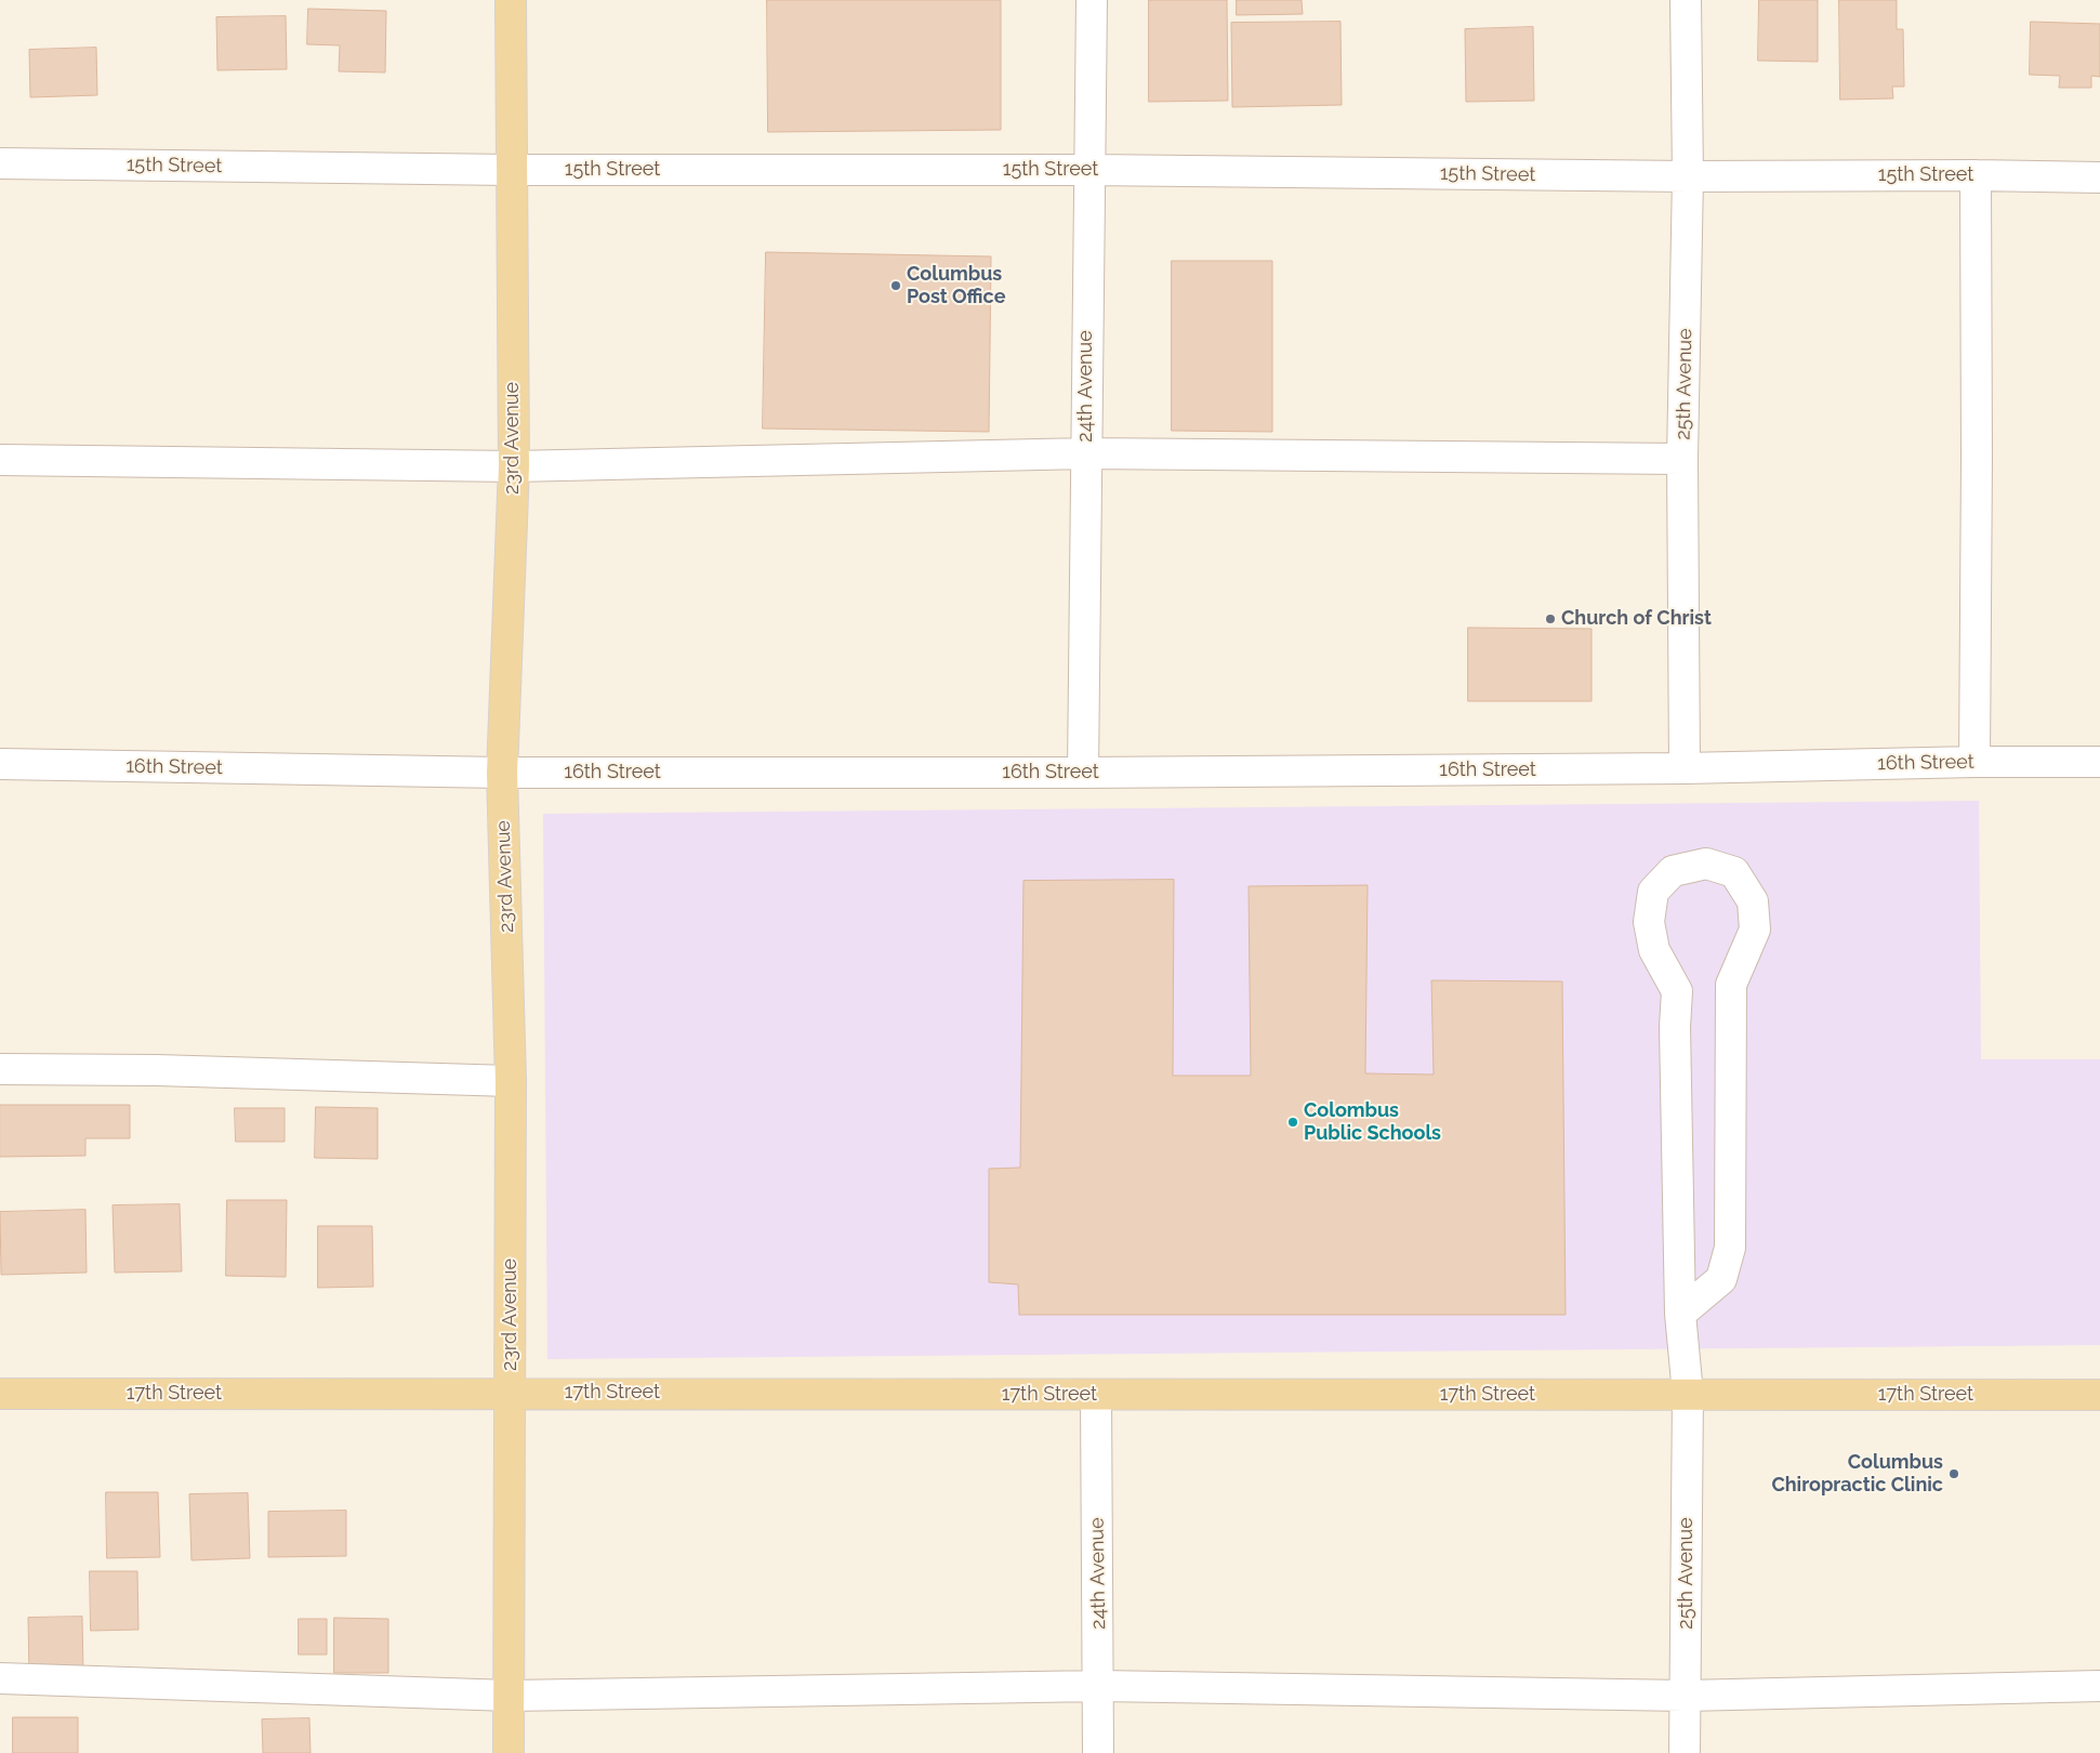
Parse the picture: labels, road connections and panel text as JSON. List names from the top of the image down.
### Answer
{
  "streets": {
    "main road": ["23rd Avenue", "17th Street"],
    "street": [
      "15th Street",
      "25th Avenue",
      "24th Avenue",
      "16th Street"
    ]
  },
  "crossings": [
    ["15th Street", "25th Avenue"],
    ["15th Street", "24th Avenue"],
    ["15th Street", "23rd Avenue"],
    ["25th Avenue", "16th Street"],
    ["25th Avenue", "17th Street"],
    ["24th Avenue", "16th Street"],
    ["24th Avenue", "17th Street"],
    ["23rd Avenue", "16th Street"],
    ["23rd Avenue", "17th Street"]
  ],
  "places": [
    "Columbus Post Office",
    "Church of Christ",
    "Colombus Public Schools",
    "Columbus Chiropractic Clinic"
  ]
}
